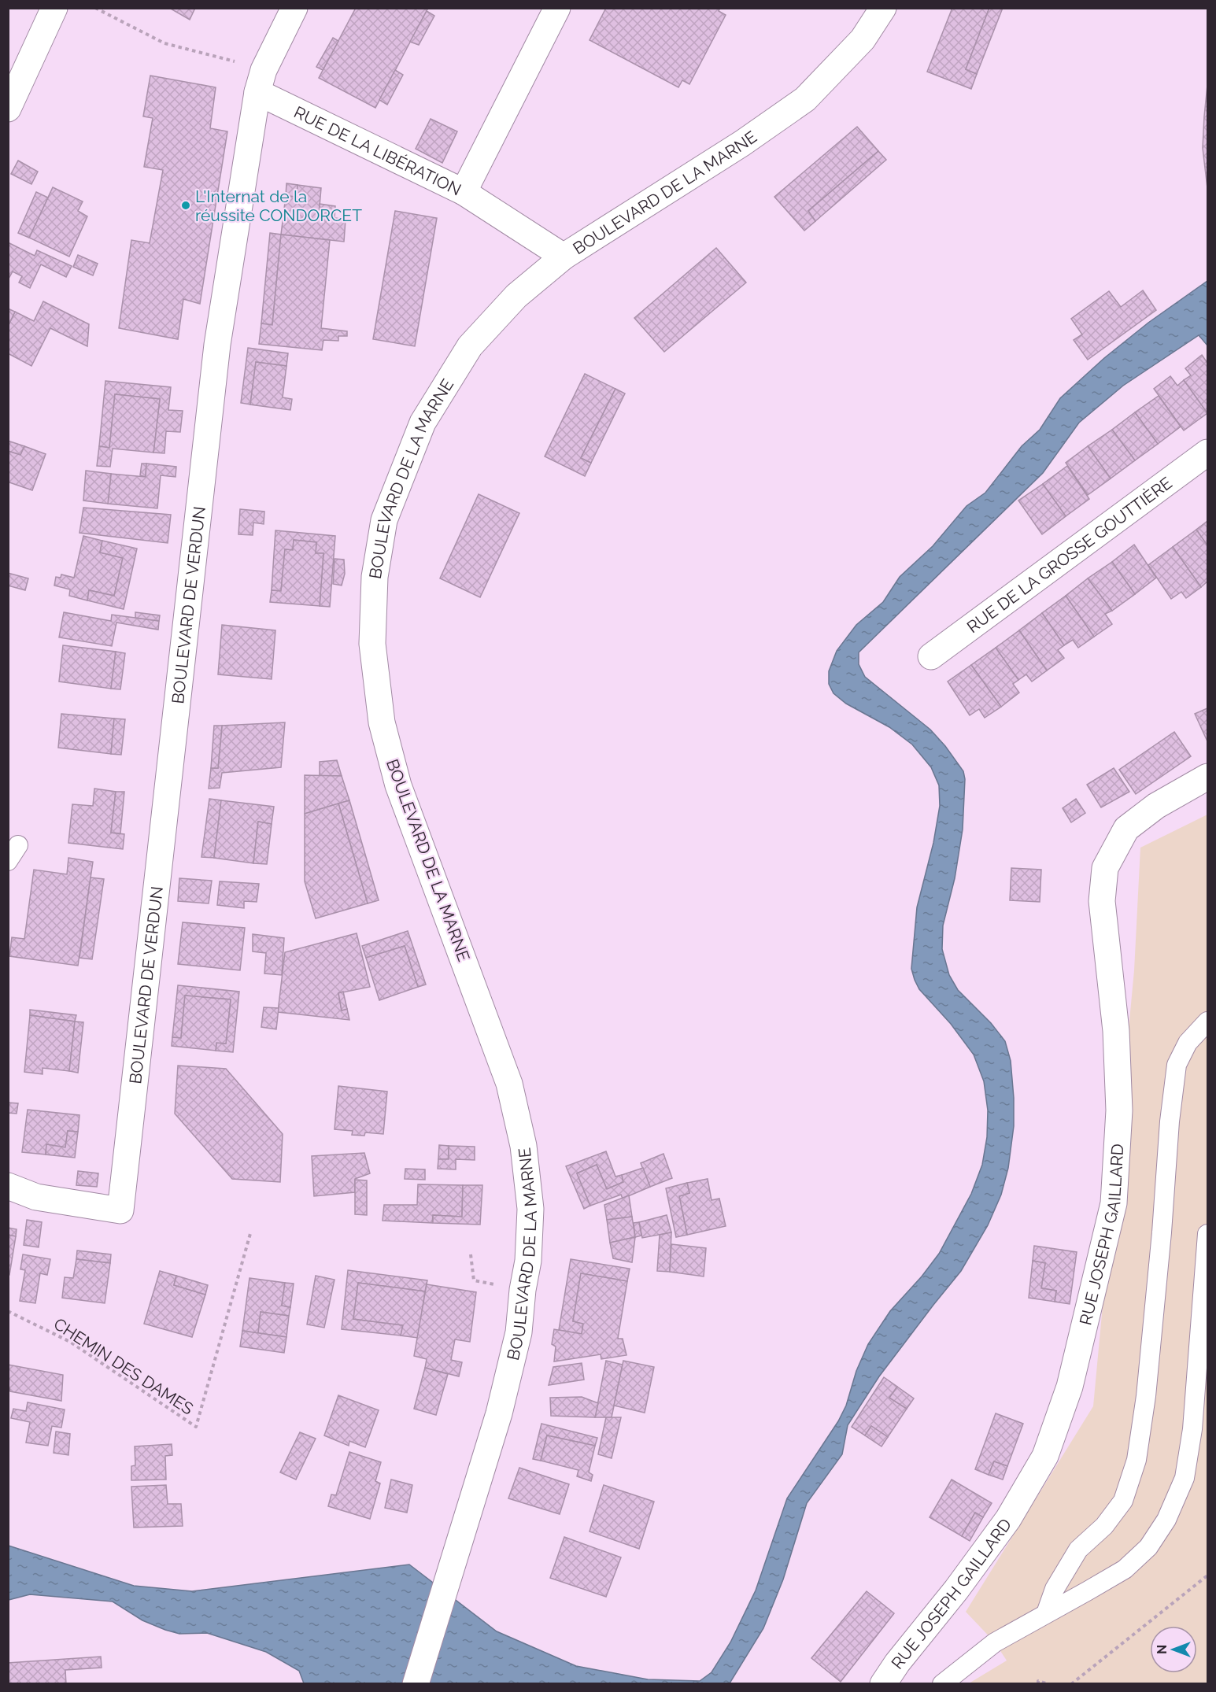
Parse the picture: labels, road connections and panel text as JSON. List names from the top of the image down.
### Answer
{
  "streets": {
    "main road": [
      "RUE DE LA LIBÉRATION",
      "BOULEVARD DE LA MARNE",
      "RUE DE LA GROSSE GOUTTIÈRE",
      "BOULEVARD DE VERDUN",
      "RUE JOSEPH GAILLARD"
    ],
    "path": ["CHEMIN DES DAMES"]
  },
  "crossings": [
    ["RUE DE LA LIBÉRATION", "BOULEVARD DE VERDUN"]
  ],
  "places": ["L'Internat de la réussite CONDORCET"],
  "north": "left"
}
